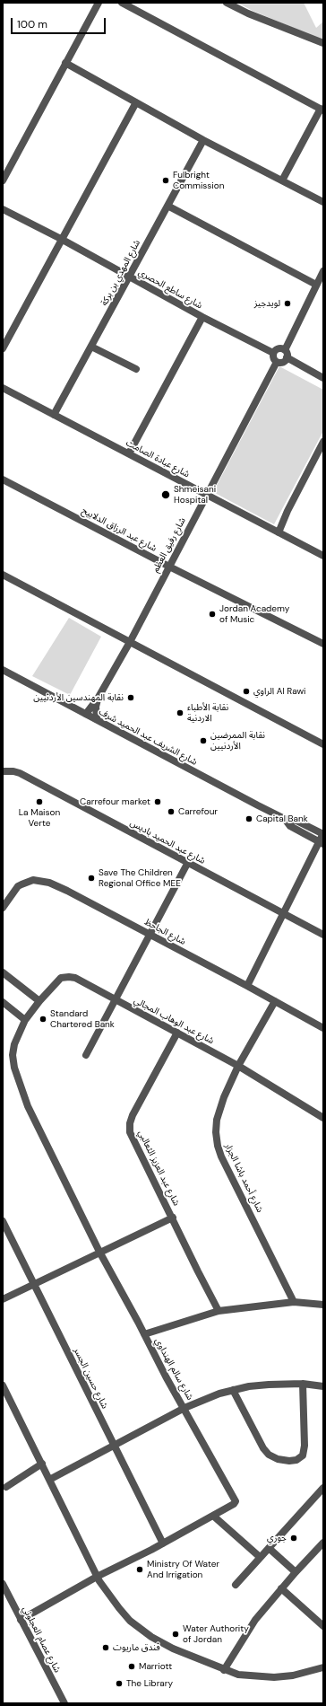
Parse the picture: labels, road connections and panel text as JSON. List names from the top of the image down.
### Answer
{
  "streets": {
    "street": [
      "شارع المهدي بن بركة",
      "شارع ساطع الحصري",
      "شارع عبادة الصامت",
      "شارع عبد الرزاق الدلابيح",
      "شارع رفيق العظم",
      "شارع الشريف عبد الحميد شرف",
      "شارع عبد الحميد باديس",
      "شارع الجاحظ",
      "شارع عبد الوهاب المجالي",
      "شارع عبد العزيز الثعالبي",
      "شارع أحمد باشا الجزار",
      "شارع سالم الهنداوي",
      "شارع حسين الجسر",
      "شارع عصام العجلوني"
    ]
  },
  "crossings": [
    ["شارع المهدي بن بركة", "شارع ساطع الحصري"],
    ["شارع المهدي بن بركة", "شارع عبادة الصامت"],
    ["شارع ساطع الحصري", "شارع رفيق العظم"],
    ["شارع عبادة الصامت", "شارع رفيق العظم"],
    ["شارع عبد الرزاق الدلابيح", "شارع رفيق العظم"],
    ["شارع رفيق العظم", "شارع الشريف عبد الحميد شرف"],
    ["شارع الجاحظ", "شارع أحمد باشا الجزار"],
    ["شارع عبد الوهاب المجالي", "شارع عبد العزيز الثعالبي"],
    ["شارع عبد الوهاب المجالي", "شارع أحمد باشا الجزار"],
    ["شارع عبد الوهاب المجالي", "شارع سالم الهنداوي"],
    ["شارع سالم الهنداوي", "شارع حسين الجسر"],
    ["شارع سالم الهنداوي", "شارع عصام العجلوني"]
  ],
  "places": [
    "Fulbright Commission",
    "لويدجيز",
    "Shmeisani Hospital",
    "Jordan Academy of Music",
    "الراوي Al Rawi",
    "نقابة المهندسين الأردنيين",
    "نقابة الأطباء الاردنية",
    "نقابة الممرضين الأردنيين",
    "La Maison Verte",
    "Carrefour market",
    "Carrefour",
    "Capital Bank",
    "Save The Children Regional Office MEE",
    "Standard Chartered Bank",
    "جوري",
    "Ministry Of Water And Irrigation",
    "Water Authority of Jordan",
    "فندق ماريوت",
    "Marriott",
    "The Library"
  ],
  "scale_bar": "100 m"
}
